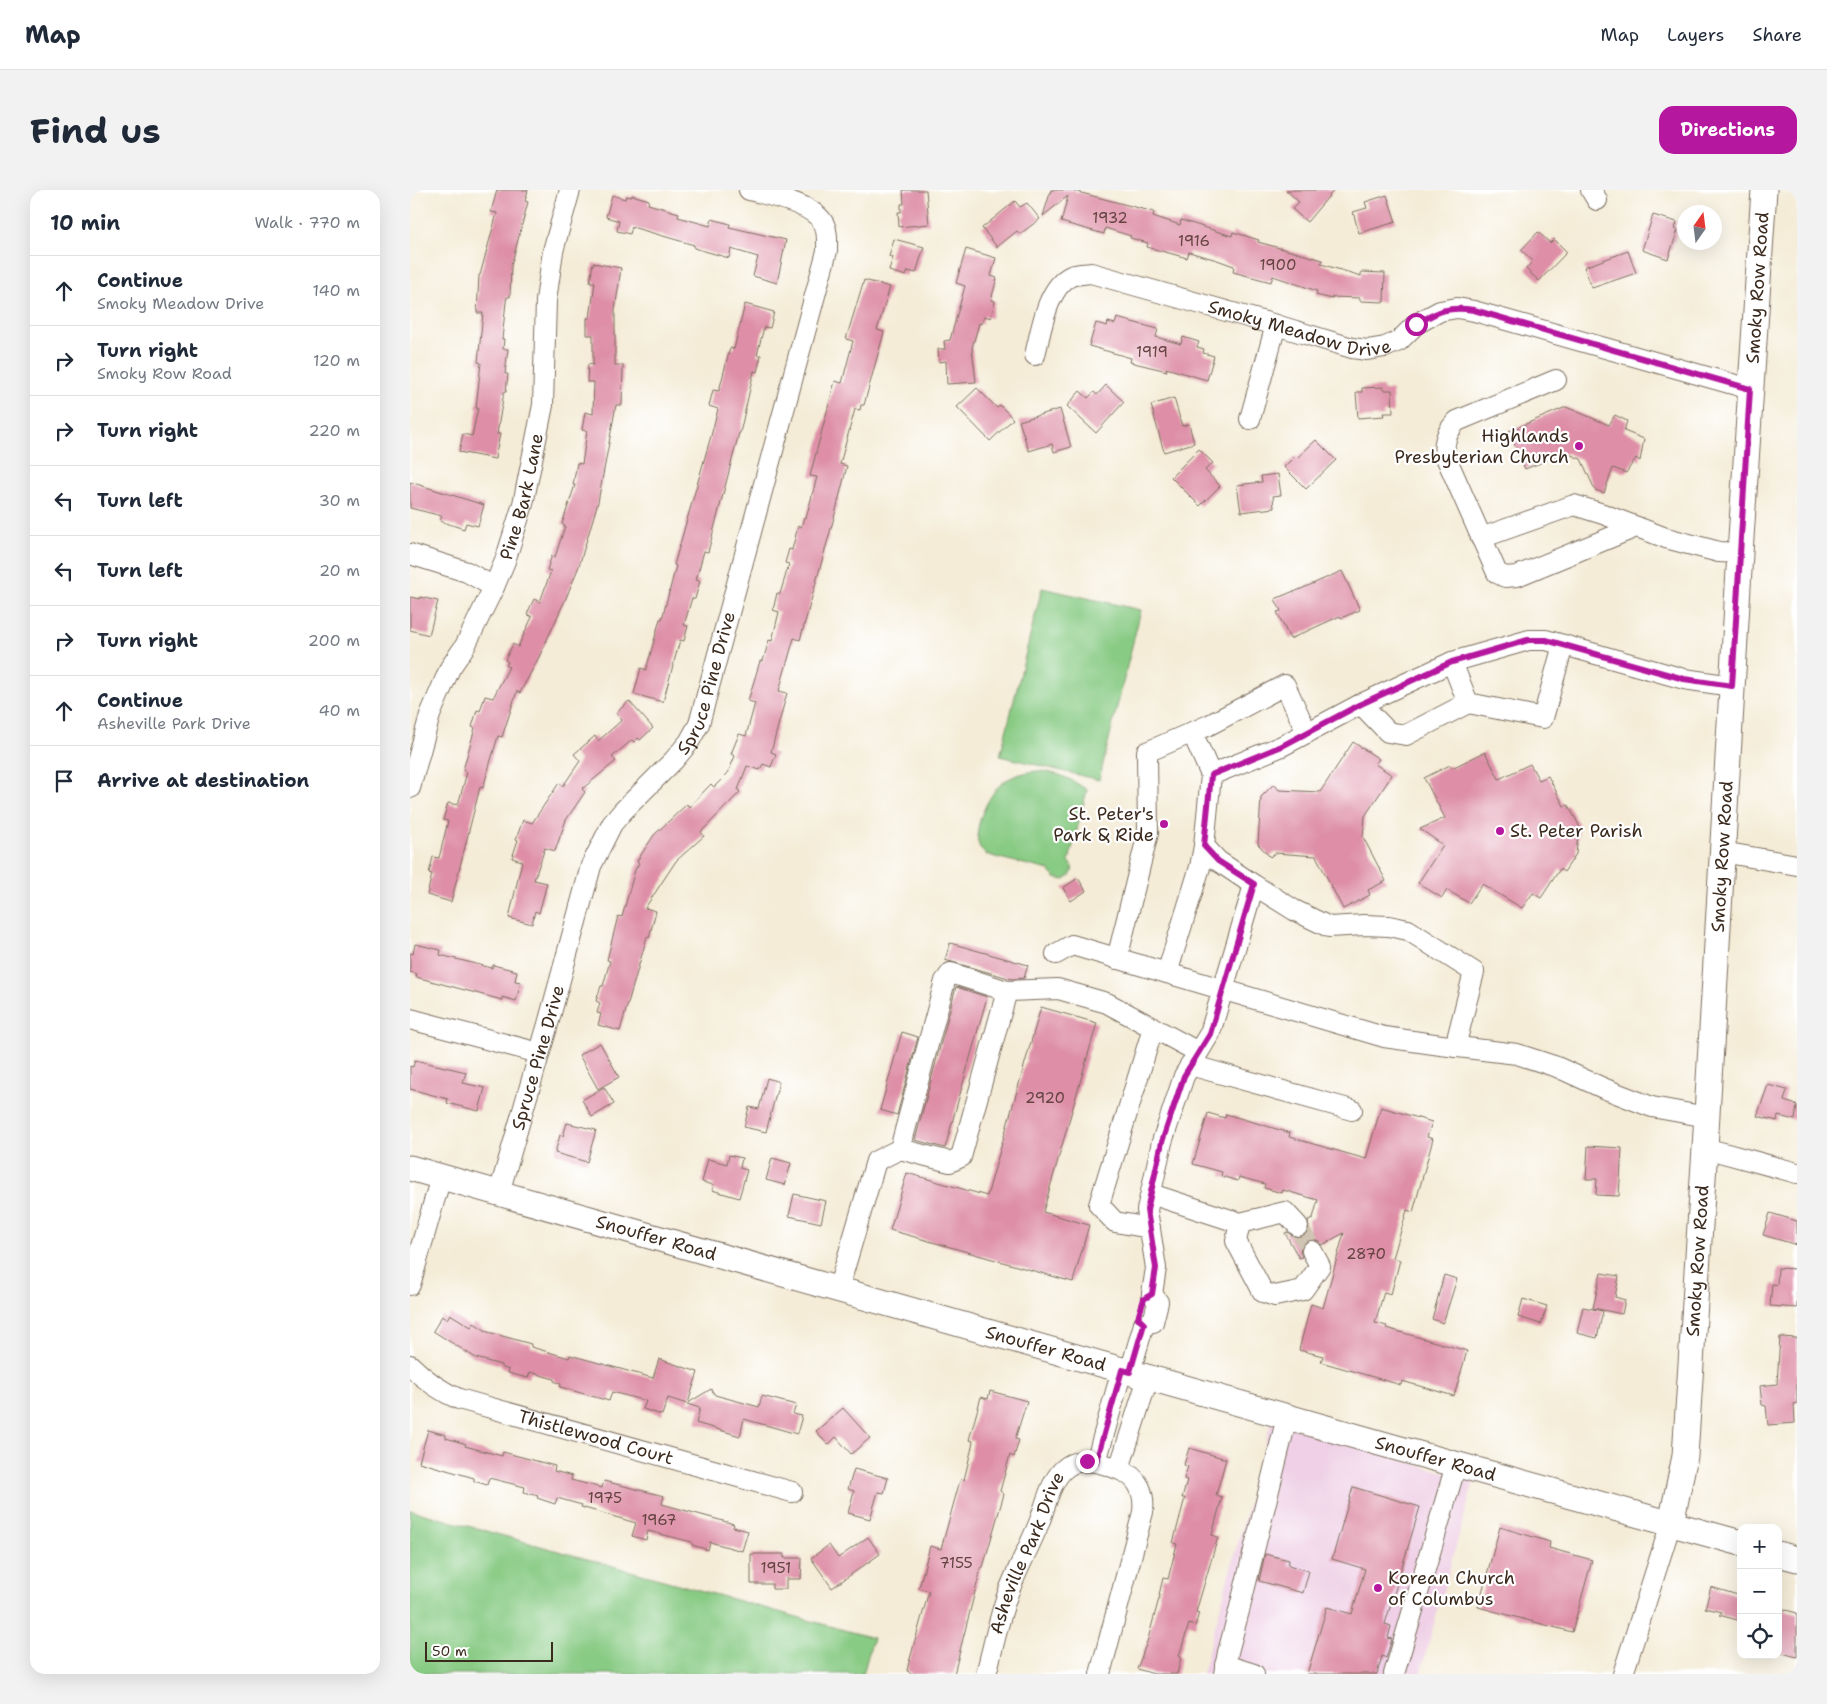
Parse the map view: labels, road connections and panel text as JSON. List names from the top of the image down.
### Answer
{
  "streets": {
    "main road": ["Smoky Row Road", "Snouffer Road"],
    "street": [
      "Smoky Meadow Drive",
      "Pine Bark Lane",
      "Spruce Pine Drive",
      "Thistlewood Court",
      "Asheville Park Drive"
    ]
  },
  "crossings": [
    ["Smoky Row Road", "Smoky Meadow Drive"],
    ["Smoky Row Road", "Snouffer Road"],
    ["Spruce Pine Drive", "Snouffer Road"]
  ],
  "places": [
    "Highlands Presbyterian Church",
    "St. Peter's Park & Ride",
    "St. Peter Parish",
    "Korean Church of Columbus"
  ],
  "house_numbers": [
    "1932",
    "1916",
    "1900",
    "1919",
    "2920",
    "2870",
    "1975",
    "1967",
    "7155",
    "1951"
  ],
  "scale_bar": "50 m",
  "north": "top",
  "page": {
    "header": "Map",
    "nav": ["Map", "Layers", "Share"],
    "buttons": "Directions",
    "title": "Find us",
    "heading": ["10 min", "Walk · 770 m"],
    "list": [
      ["Continue", "Smoky Meadow Drive", "140 m"],
      ["Turn right", "Smoky Row Road", "120 m"],
      ["Turn right", "220 m"],
      ["Turn left", "30 m"],
      ["Turn left", "20 m"],
      ["Turn right", "200 m"],
      ["Continue", "Asheville Park Drive", "40 m"],
      "Arrive at destination"
    ],
    "map_buttons": ["+", "−"],
    "scale": "50 m"
  }
}
